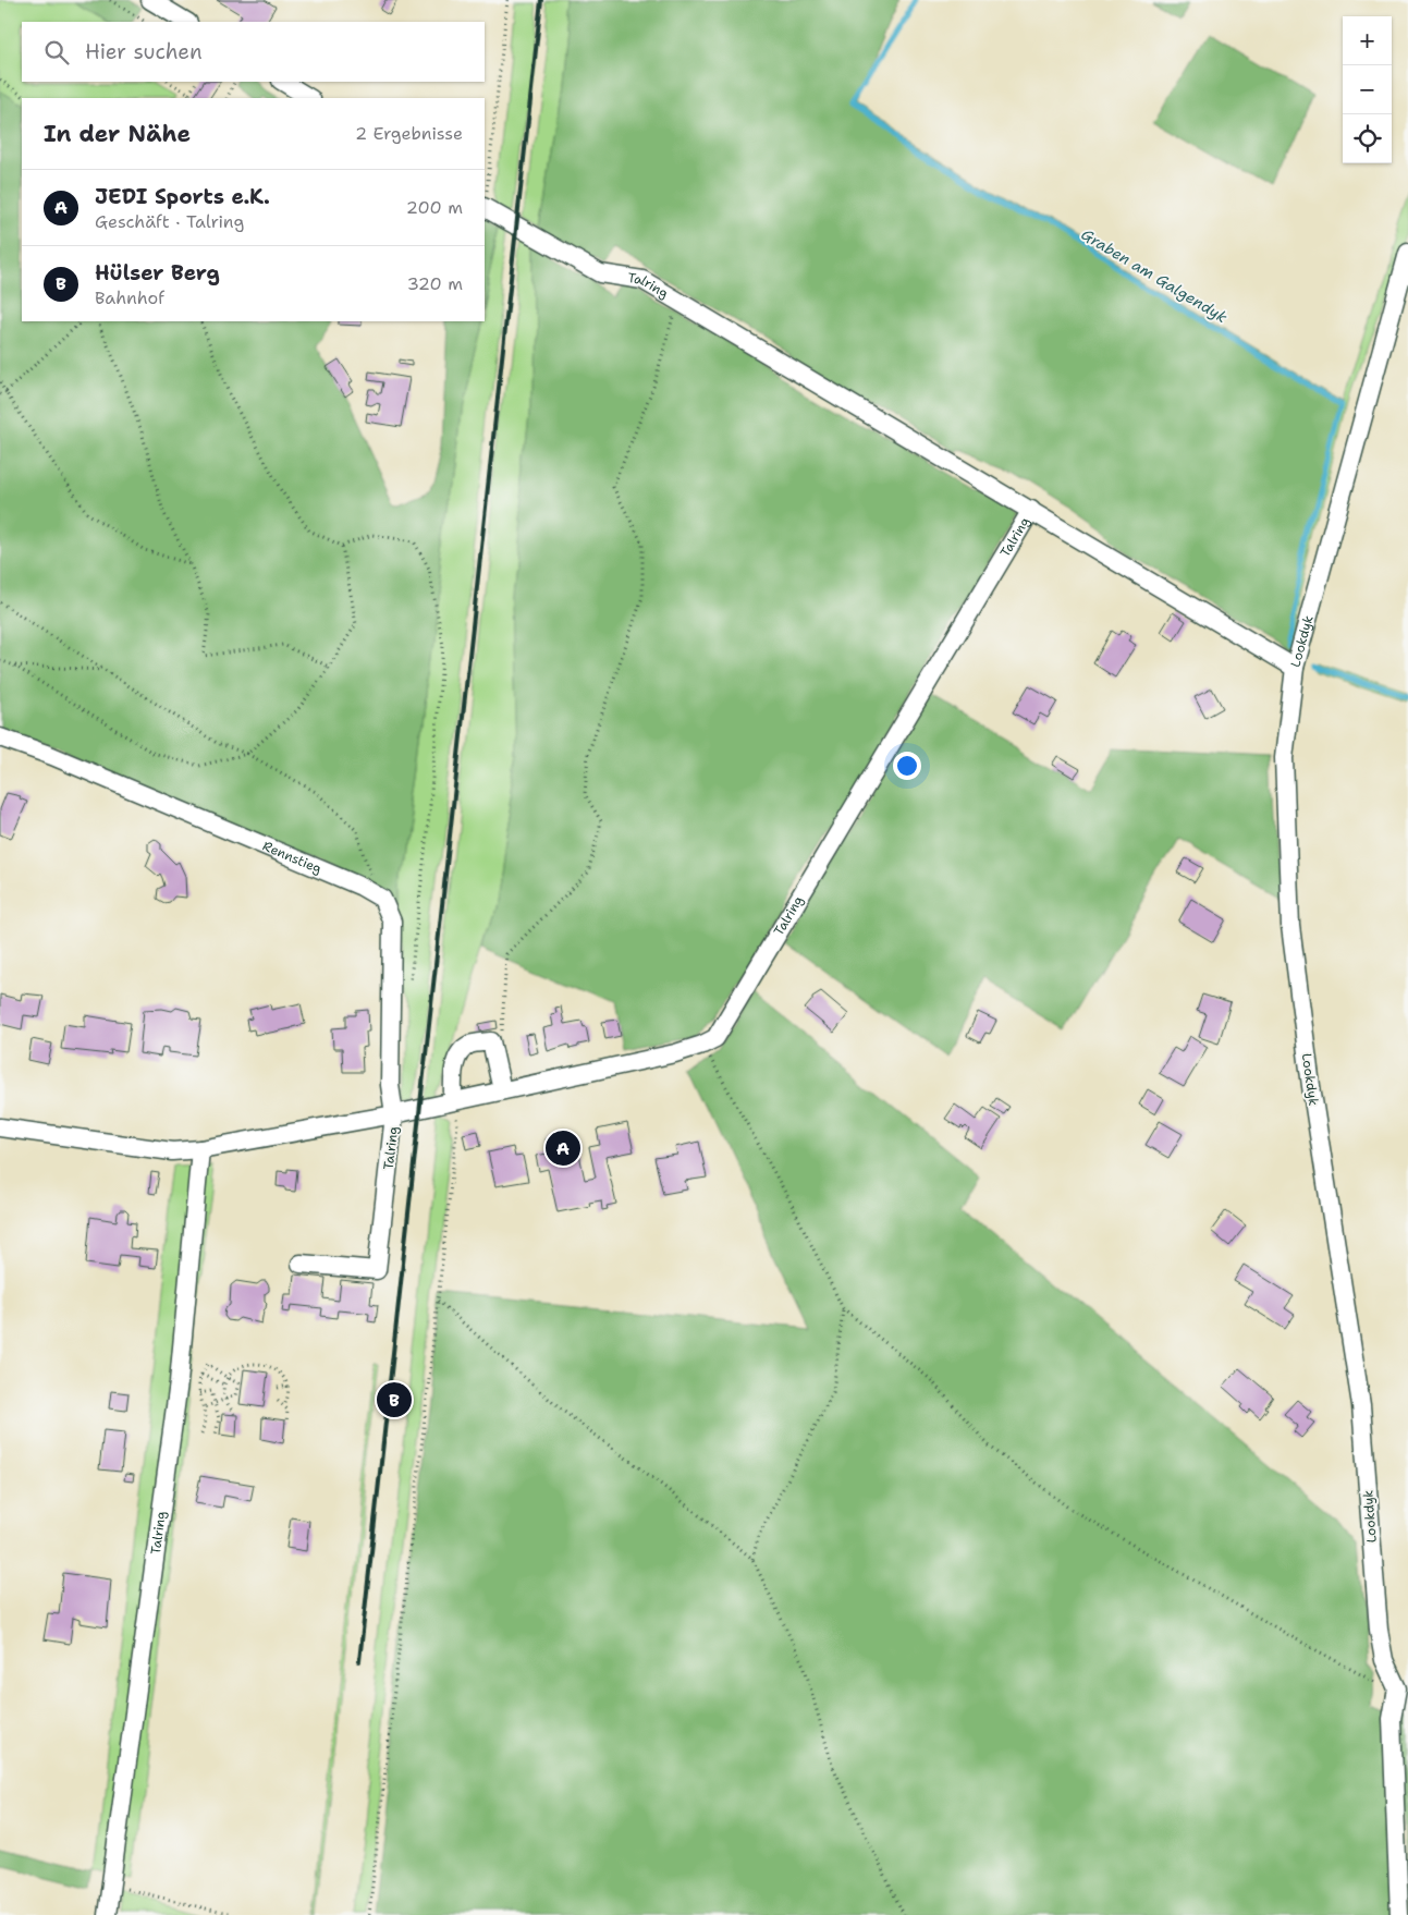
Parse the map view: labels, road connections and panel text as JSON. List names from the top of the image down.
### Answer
{
  "streets": {
    "street": ["Talring", "Lookdyk", "Rennstieg"]
  },
  "crossings": [
    ["Talring", "Lookdyk"]
  ],
  "water": ["Graben am Galgendyk"],
  "page": {
    "map_buttons": ["+", "−"],
    "search": "Hier suchen",
    "heading": ["In der Nähe", "2 Ergebnisse"],
    "list": [
      {
        "mark": "A",
        "name": "JEDI Sports e.K.",
        "note": "Geschäft · Talring",
        "value": "200 m"
      },
      {
        "mark": "B",
        "name": "Hülser Berg",
        "note": "Bahnhof",
        "value": "320 m"
      }
    ],
    "pins": ["A", "B"]
  }
}
